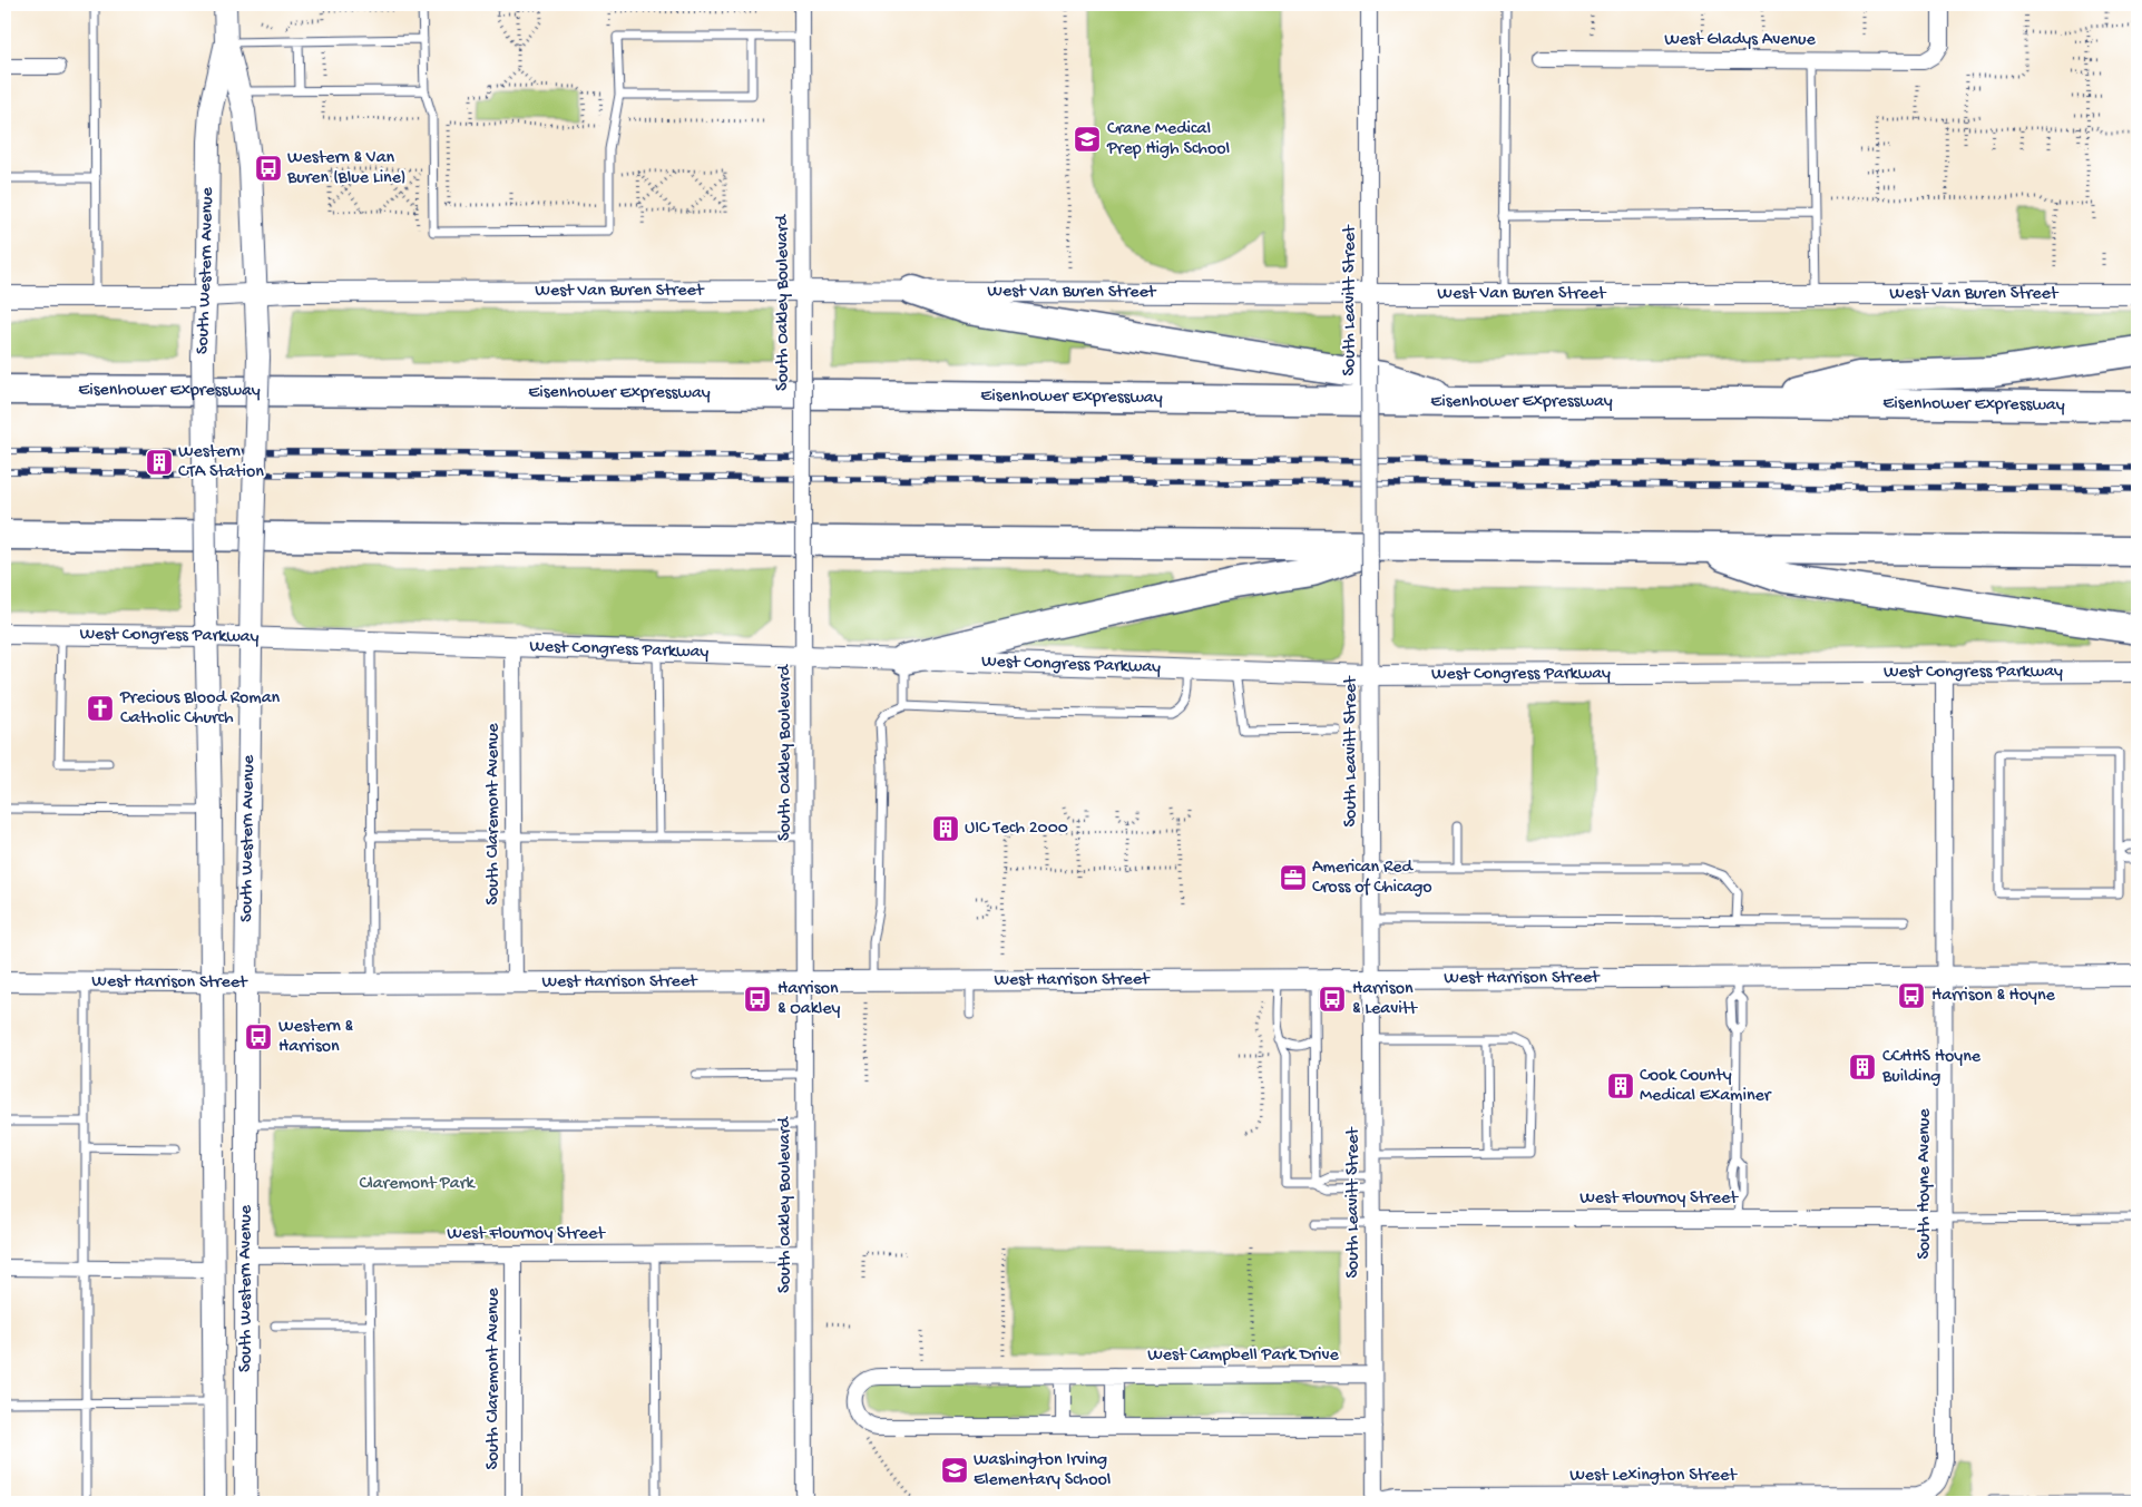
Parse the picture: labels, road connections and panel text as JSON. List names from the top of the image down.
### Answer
{
  "streets": {
    "highway": ["Eisenhower Expressway"],
    "main road": ["South Western Avenue"],
    "street": [
      "West Gladys Avenue",
      "West Van Buren Street",
      "South Leavitt Street",
      "South Oakley Boulevard",
      "West Congress Parkway",
      "South Claremont Avenue",
      "West Harrison Street",
      "South Hoyne Avenue",
      "West Flournoy Street",
      "West Campbell Park Drive",
      "West Lexington Street"
    ]
  },
  "crossings": [
    ["South Western Avenue", "West Van Buren Street"],
    ["South Western Avenue", "West Congress Parkway"],
    ["South Western Avenue", "West Harrison Street"],
    ["South Western Avenue", "West Flournoy Street"],
    ["West Van Buren Street", "South Leavitt Street"],
    ["West Van Buren Street", "South Oakley Boulevard"],
    ["South Leavitt Street", "West Congress Parkway"],
    ["South Leavitt Street", "West Harrison Street"],
    ["South Leavitt Street", "West Flournoy Street"],
    ["South Leavitt Street", "West Campbell Park Drive"],
    ["South Leavitt Street", "West Lexington Street"],
    ["South Oakley Boulevard", "West Congress Parkway"],
    ["South Oakley Boulevard", "West Harrison Street"],
    ["South Oakley Boulevard", "West Flournoy Street"],
    ["West Congress Parkway", "South Claremont Avenue"],
    ["West Congress Parkway", "South Hoyne Avenue"],
    ["South Claremont Avenue", "West Harrison Street"],
    ["South Claremont Avenue", "West Flournoy Street"],
    ["West Harrison Street", "South Hoyne Avenue"],
    ["South Hoyne Avenue", "West Flournoy Street"],
    ["South Hoyne Avenue", "West Lexington Street"]
  ],
  "parks": ["Claremont Park"],
  "places": {
    "school or university": ["Crane Medical Prep High School", "Washington Irving Elementary School"],
    "bus stop": [
      "Western & Van Buren (Blue Line)",
      "Harrison & Hoyne",
      "Harrison & Oakley",
      "Harrison & Leavitt",
      "Western & Harrison"
    ],
    "building": [
      "Western CTA Station",
      "UIC Tech 2000",
      "CCHHS Hoyne Building",
      "Cook County Medical Examiner"
    ],
    "church": ["Precious Blood Roman Catholic Church"],
    "office": ["American Red Cross of Chicago"]
  }
}
